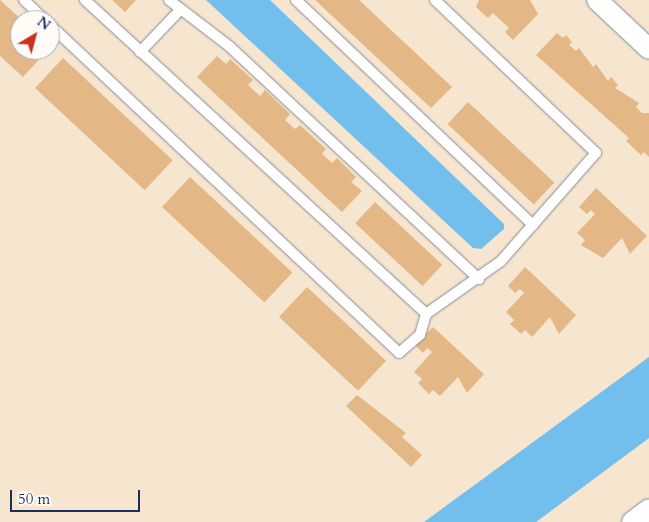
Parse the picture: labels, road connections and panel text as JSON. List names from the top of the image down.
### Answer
{
  "scale_bar": "50 m",
  "north": "top right"
}
